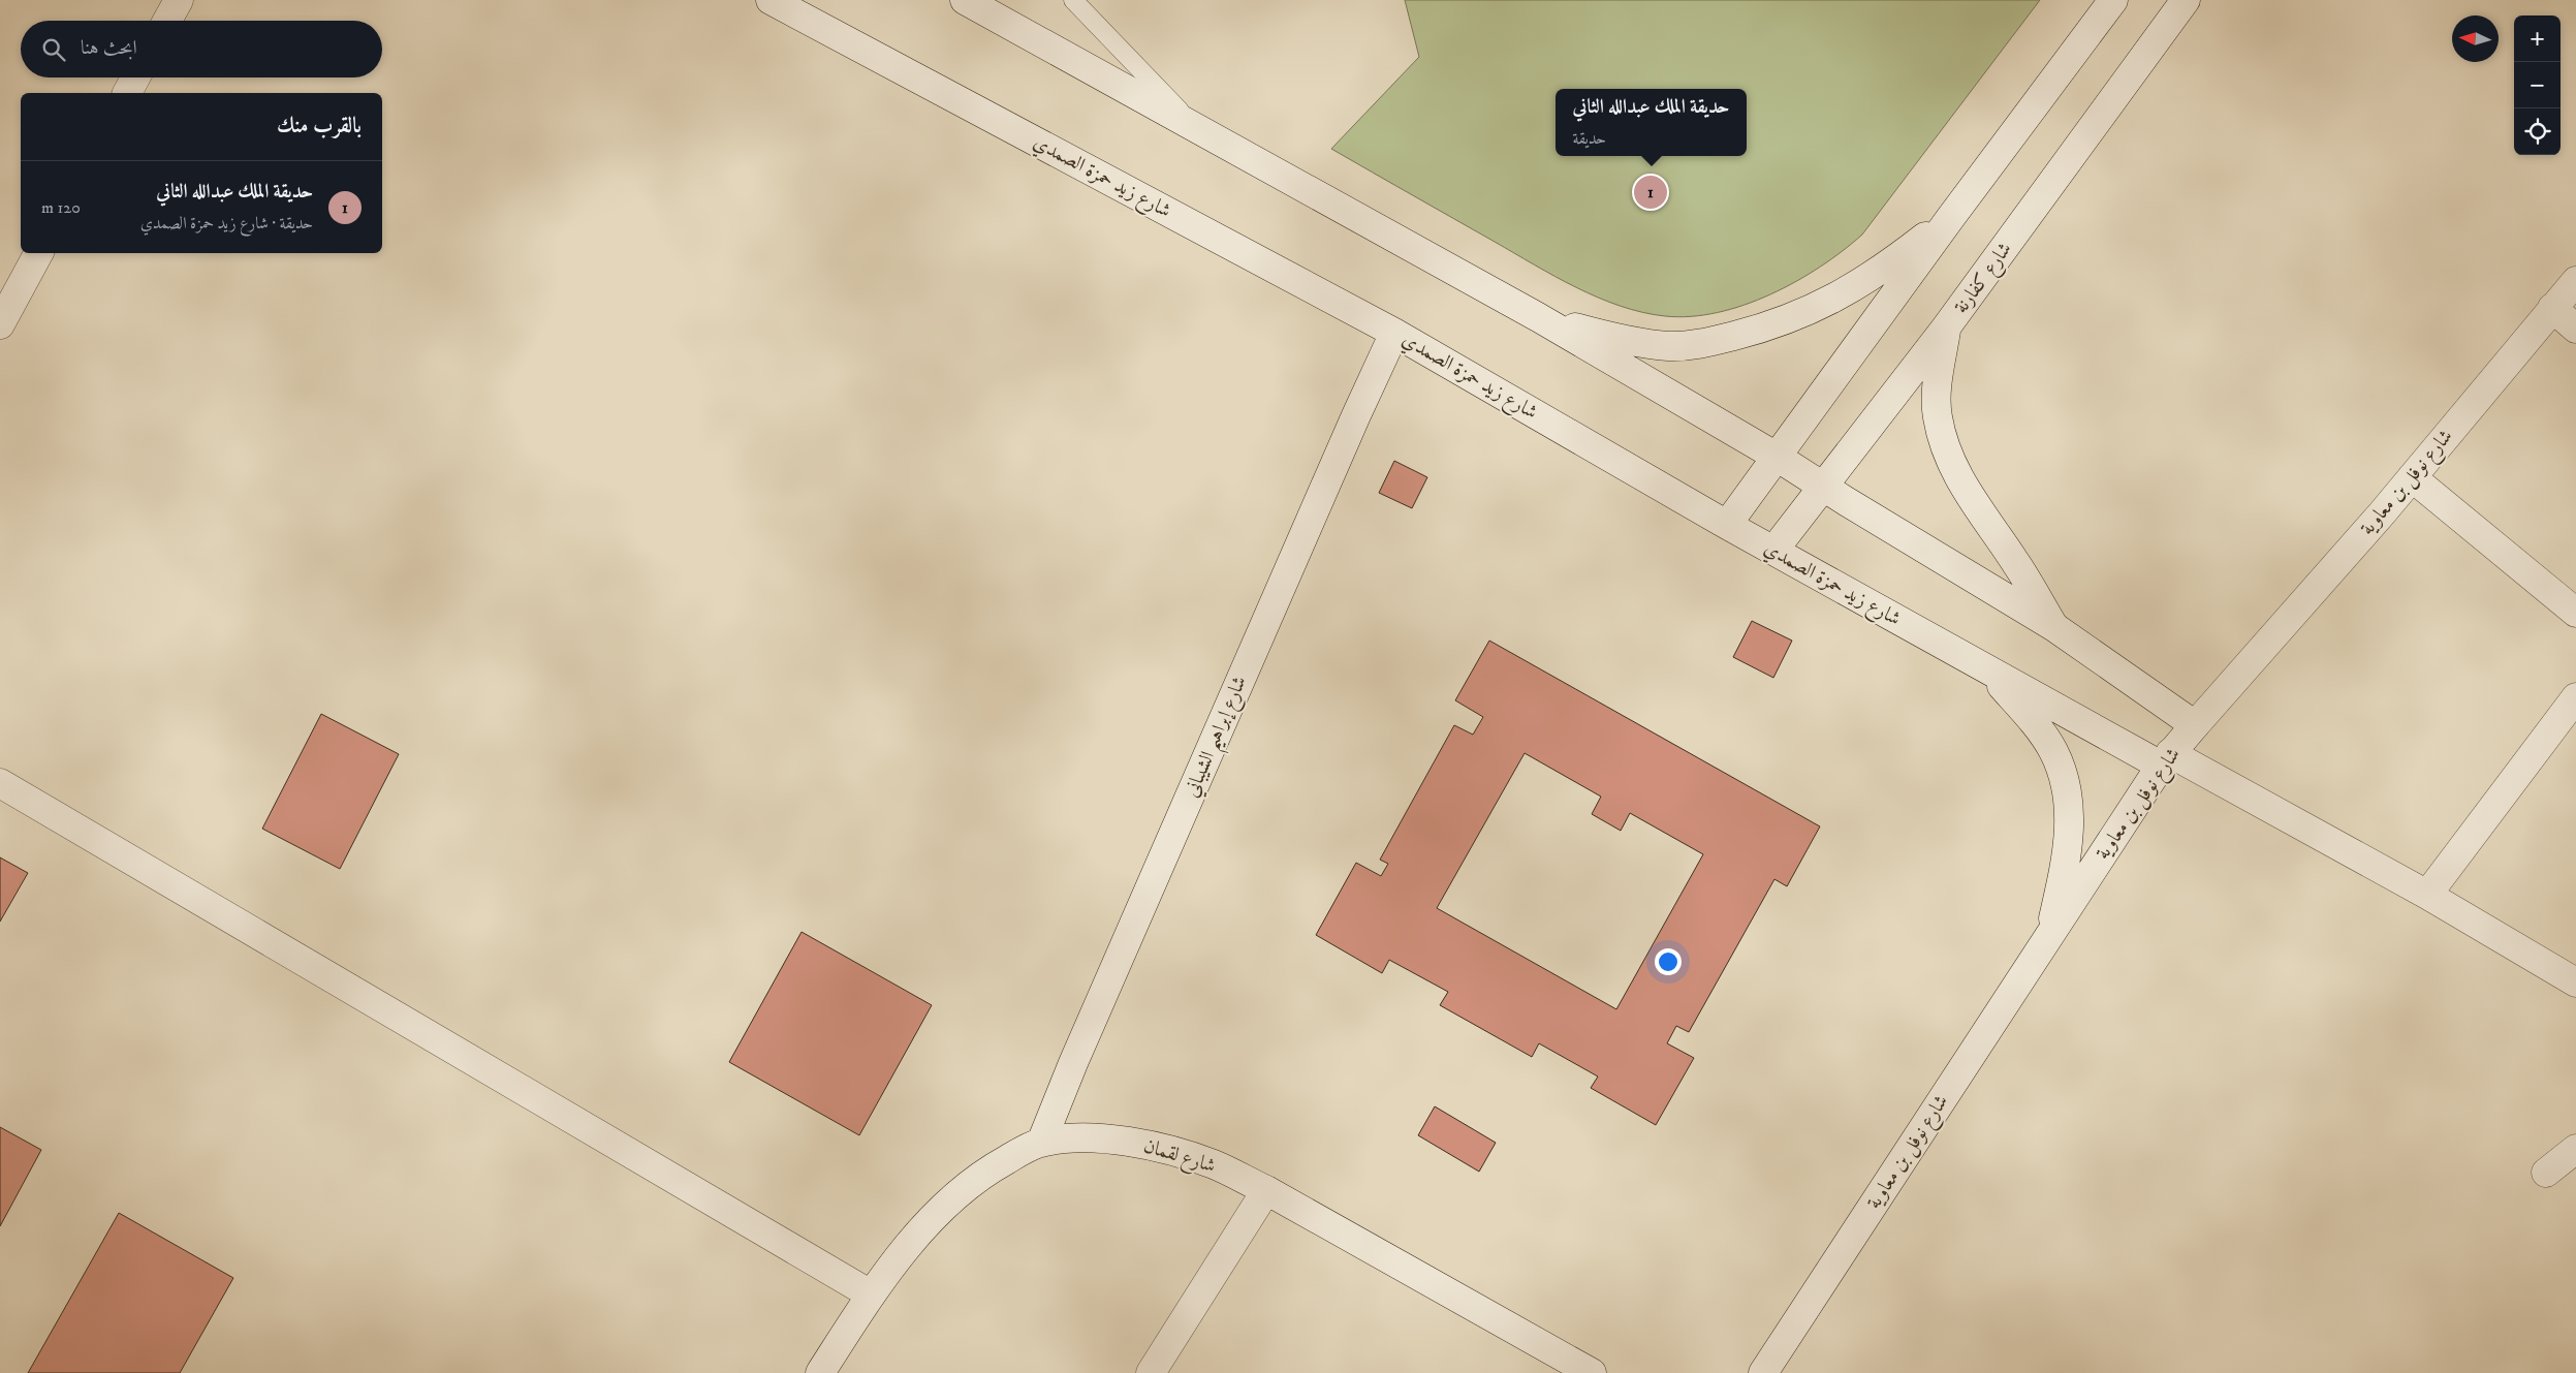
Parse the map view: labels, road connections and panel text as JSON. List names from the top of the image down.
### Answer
{
  "streets": {
    "street": [
      "شارع زيد حمزة الصمدي",
      "شارع كفارنة",
      "شارع نوفل بن معاوية",
      "شارع إبراهيم الشيباني",
      "شارع لقمان"
    ]
  },
  "crossings": [
    ["شارع زيد حمزة الصمدي", "شارع كفارنة"],
    ["شارع زيد حمزة الصمدي", "شارع نوفل بن معاوية"],
    ["شارع زيد حمزة الصمدي", "شارع إبراهيم الشيباني"],
    ["شارع إبراهيم الشيباني", "شارع لقمان"]
  ],
  "north": "left",
  "page": {
    "map_buttons": ["+", "−"],
    "search": "ابحث هنا",
    "popup": ["حديقة الملك عبدالله الثاني", "حديقة"],
    "heading": "بالقرب منك",
    "list": [
      {
        "mark": "1",
        "name": "حديقة الملك عبدالله الثاني",
        "note": "حديقة · شارع زيد حمزة الصمدي",
        "value": "120 m"
      }
    ],
    "pins": "1"
  }
}
